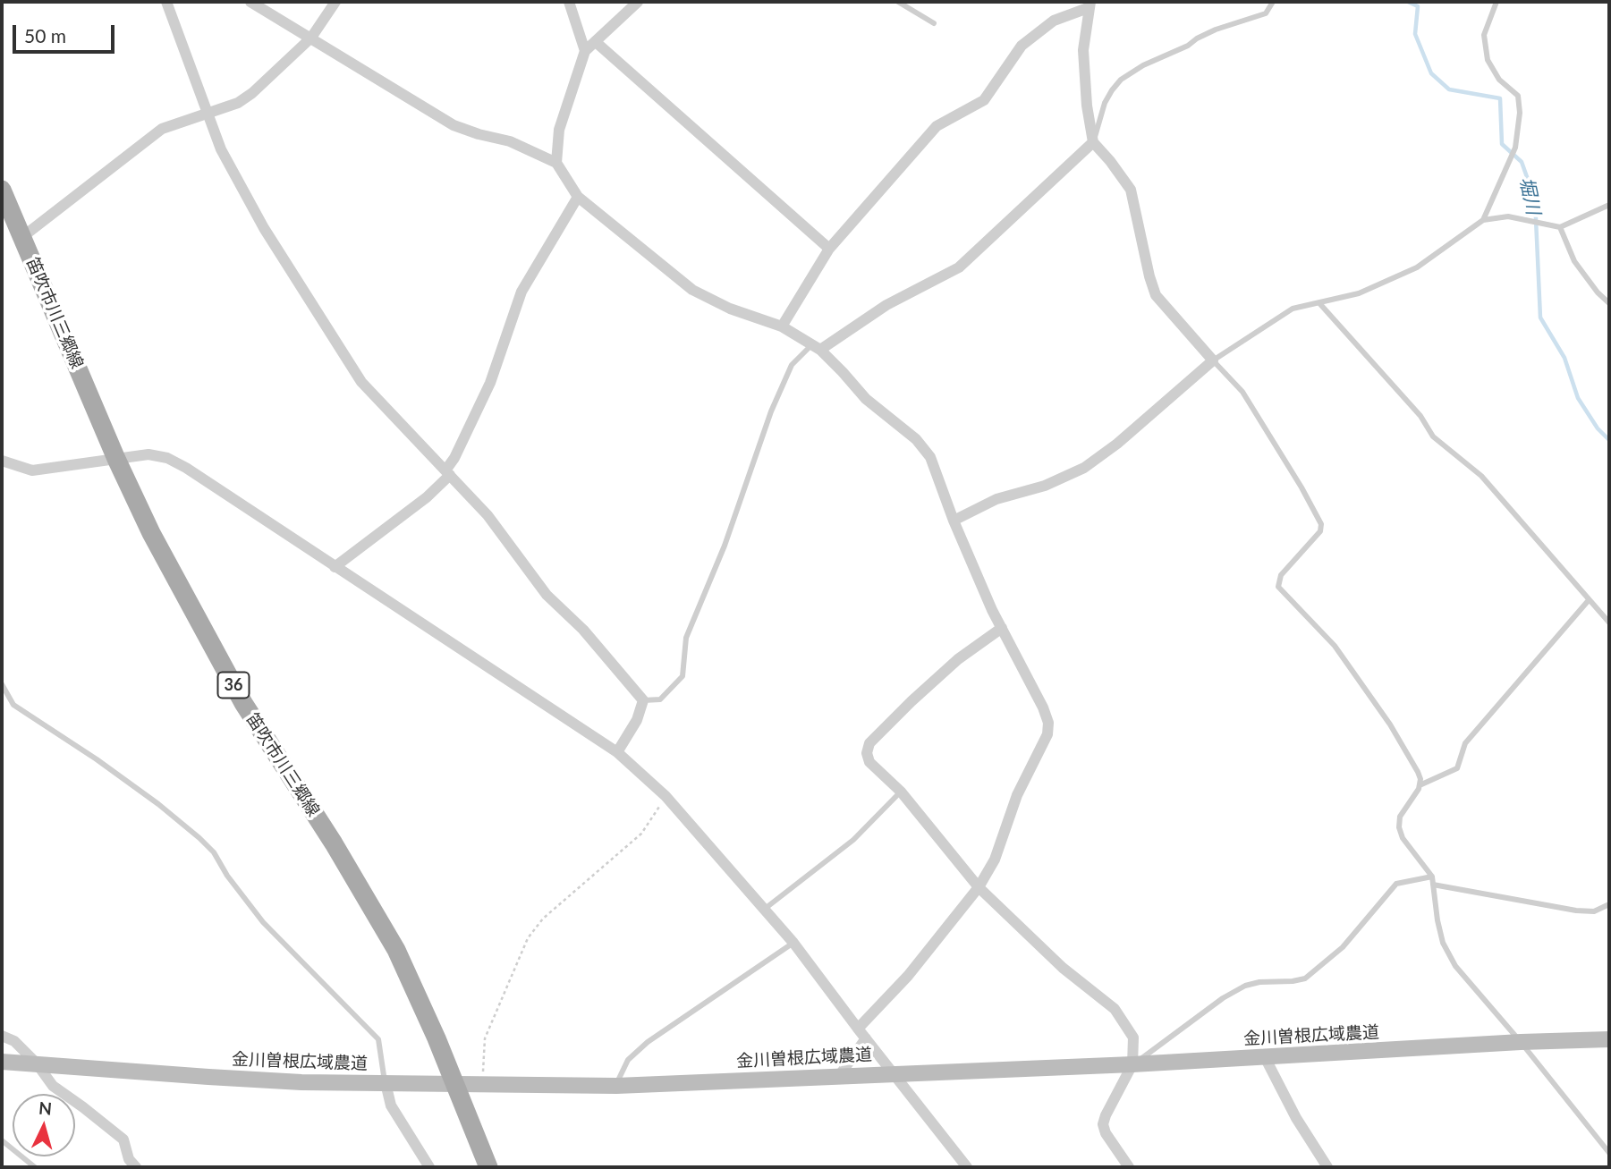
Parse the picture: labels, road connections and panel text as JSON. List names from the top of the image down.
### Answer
{
  "streets": {
    "main road": ["笛吹市川三郷線", "36"],
    "street": ["金川曽根広域農道"]
  },
  "crossings": [
    ["笛吹市川三郷線", "金川曽根広域農道"]
  ],
  "water": ["堀川"],
  "scale_bar": "50 m",
  "north": "top"
}
